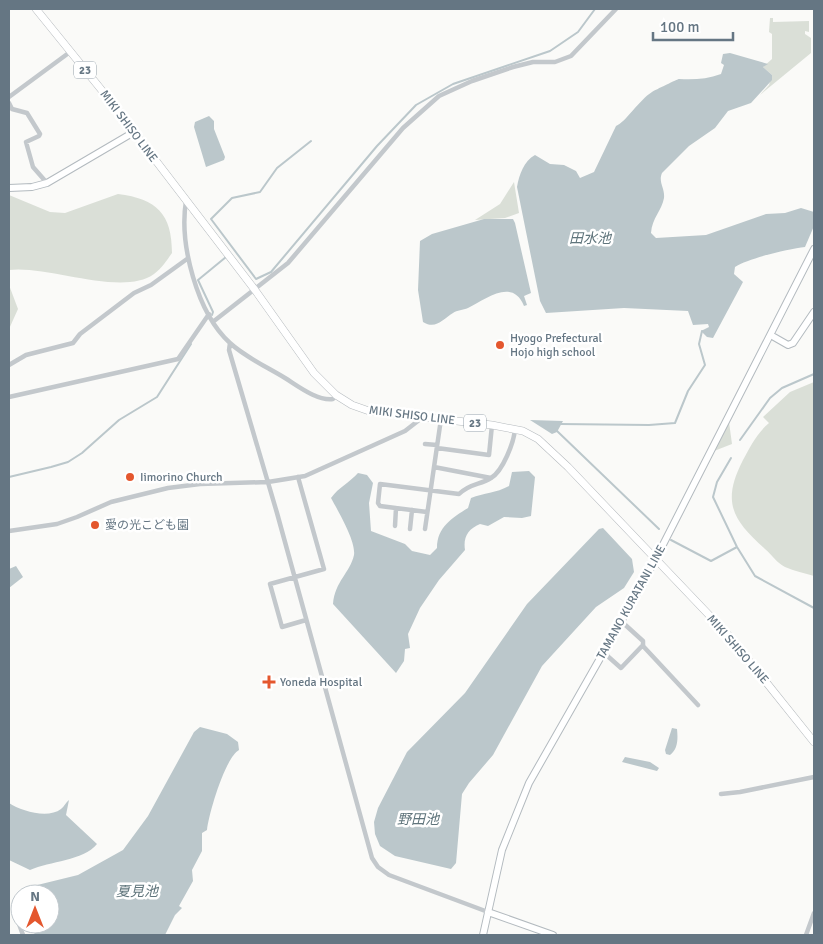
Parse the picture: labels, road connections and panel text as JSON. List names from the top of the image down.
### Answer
{
  "streets": {
    "main road": ["23", "MIKI SHISO LINE", "TAMANO KURATANI LINE"]
  },
  "crossings": [
    ["MIKI SHISO LINE", "TAMANO KURATANI LINE"]
  ],
  "water": ["田水池", "野田池", "夏見池"],
  "places": {
    "other": ["Hyogo Prefectural Hojo high school", "Iimorino Church", "愛の光こども園"],
    "health": ["Yoneda Hospital"]
  },
  "scale_bar": "100 m",
  "north": "top"
}
